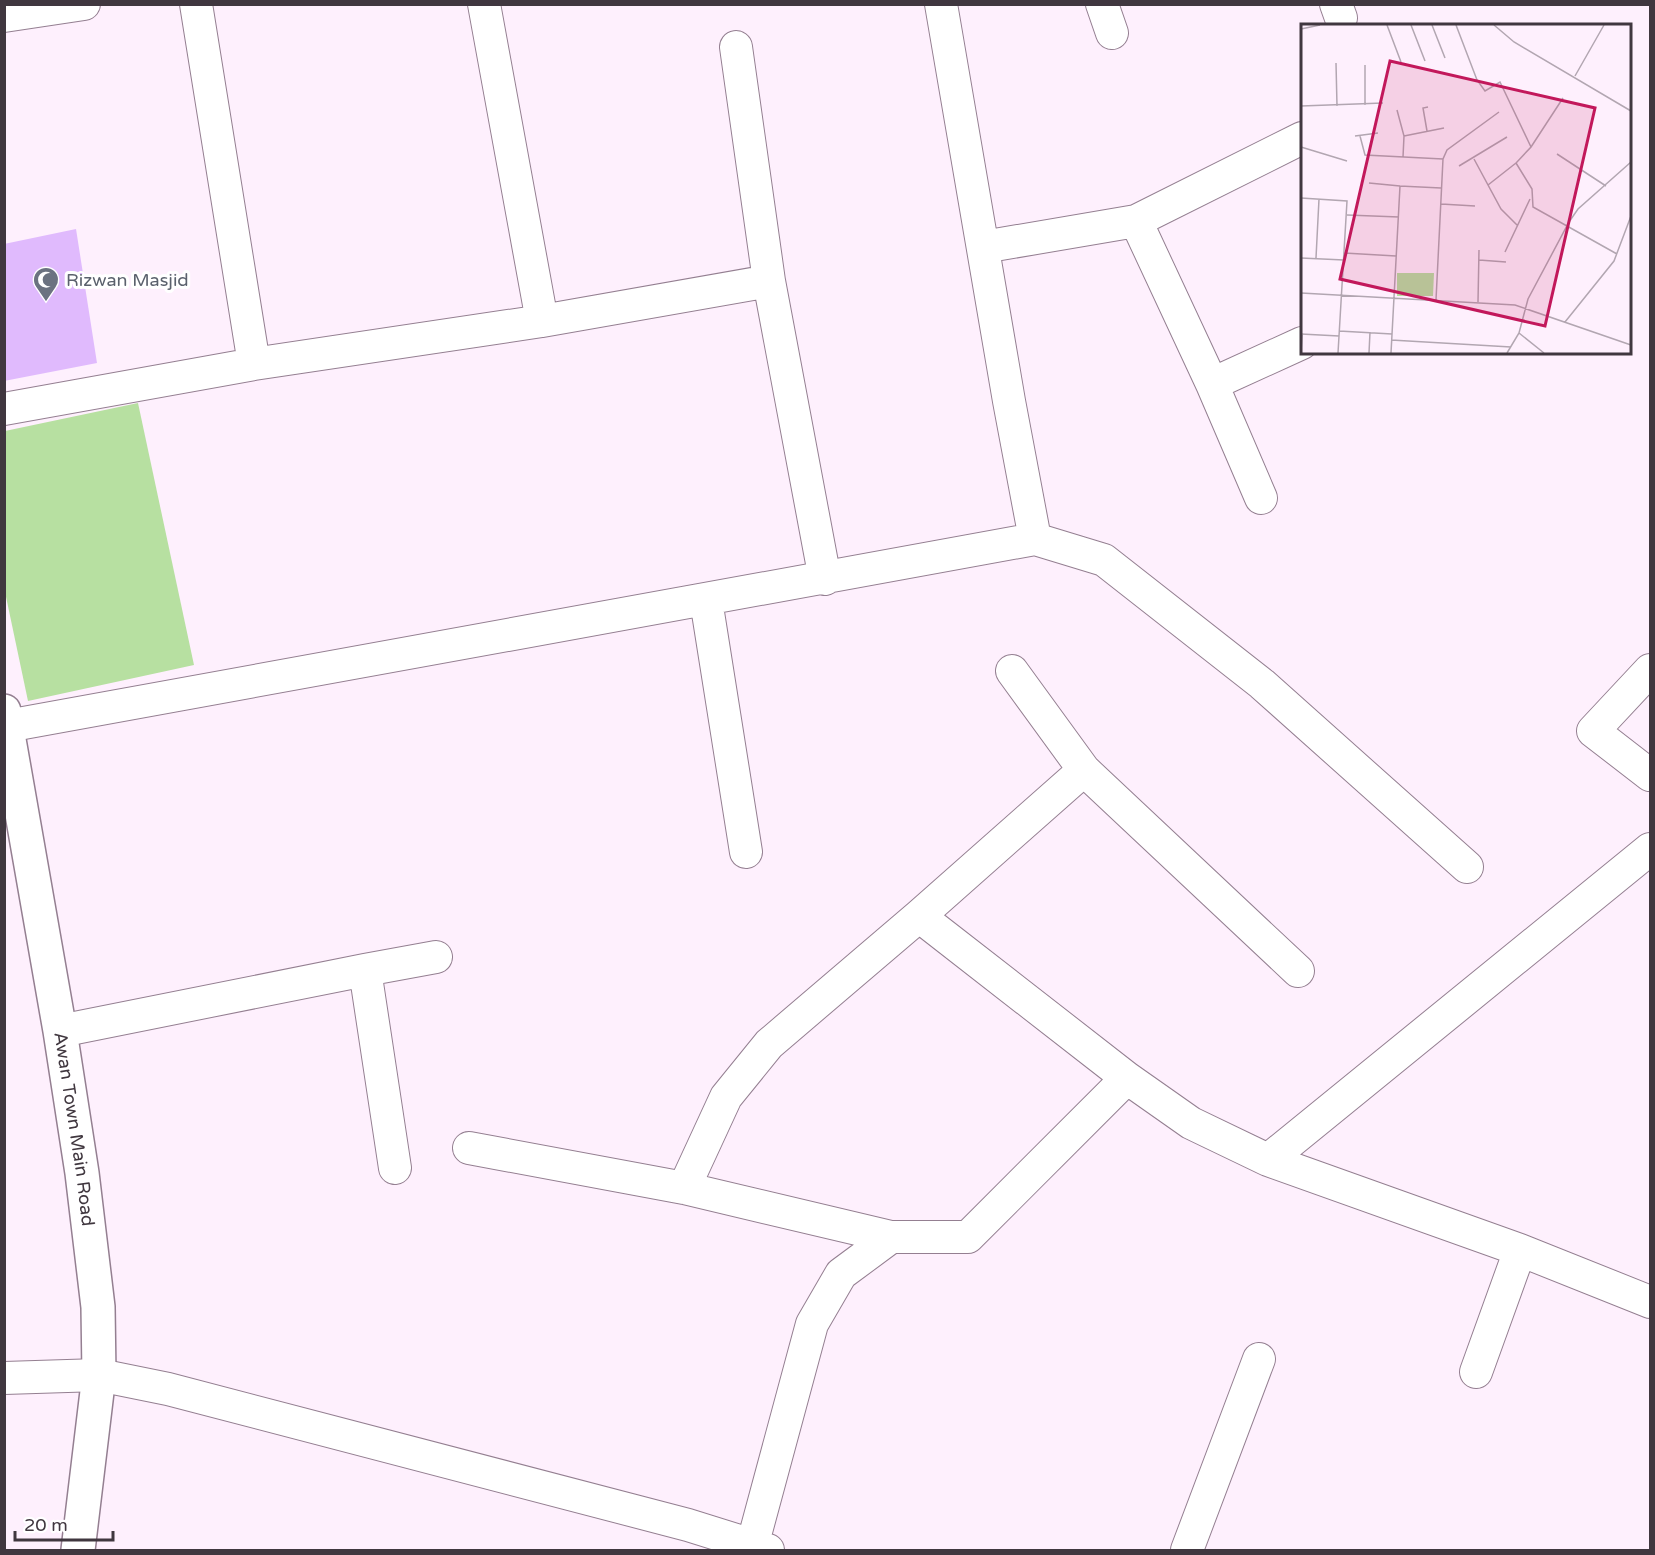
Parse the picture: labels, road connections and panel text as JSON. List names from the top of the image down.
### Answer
{
  "streets": {
    "street": ["Awan Town Main Road"]
  },
  "places": {
    "mosque": ["Rizwan Masjid"]
  },
  "scale_bar": "20 m"
}
